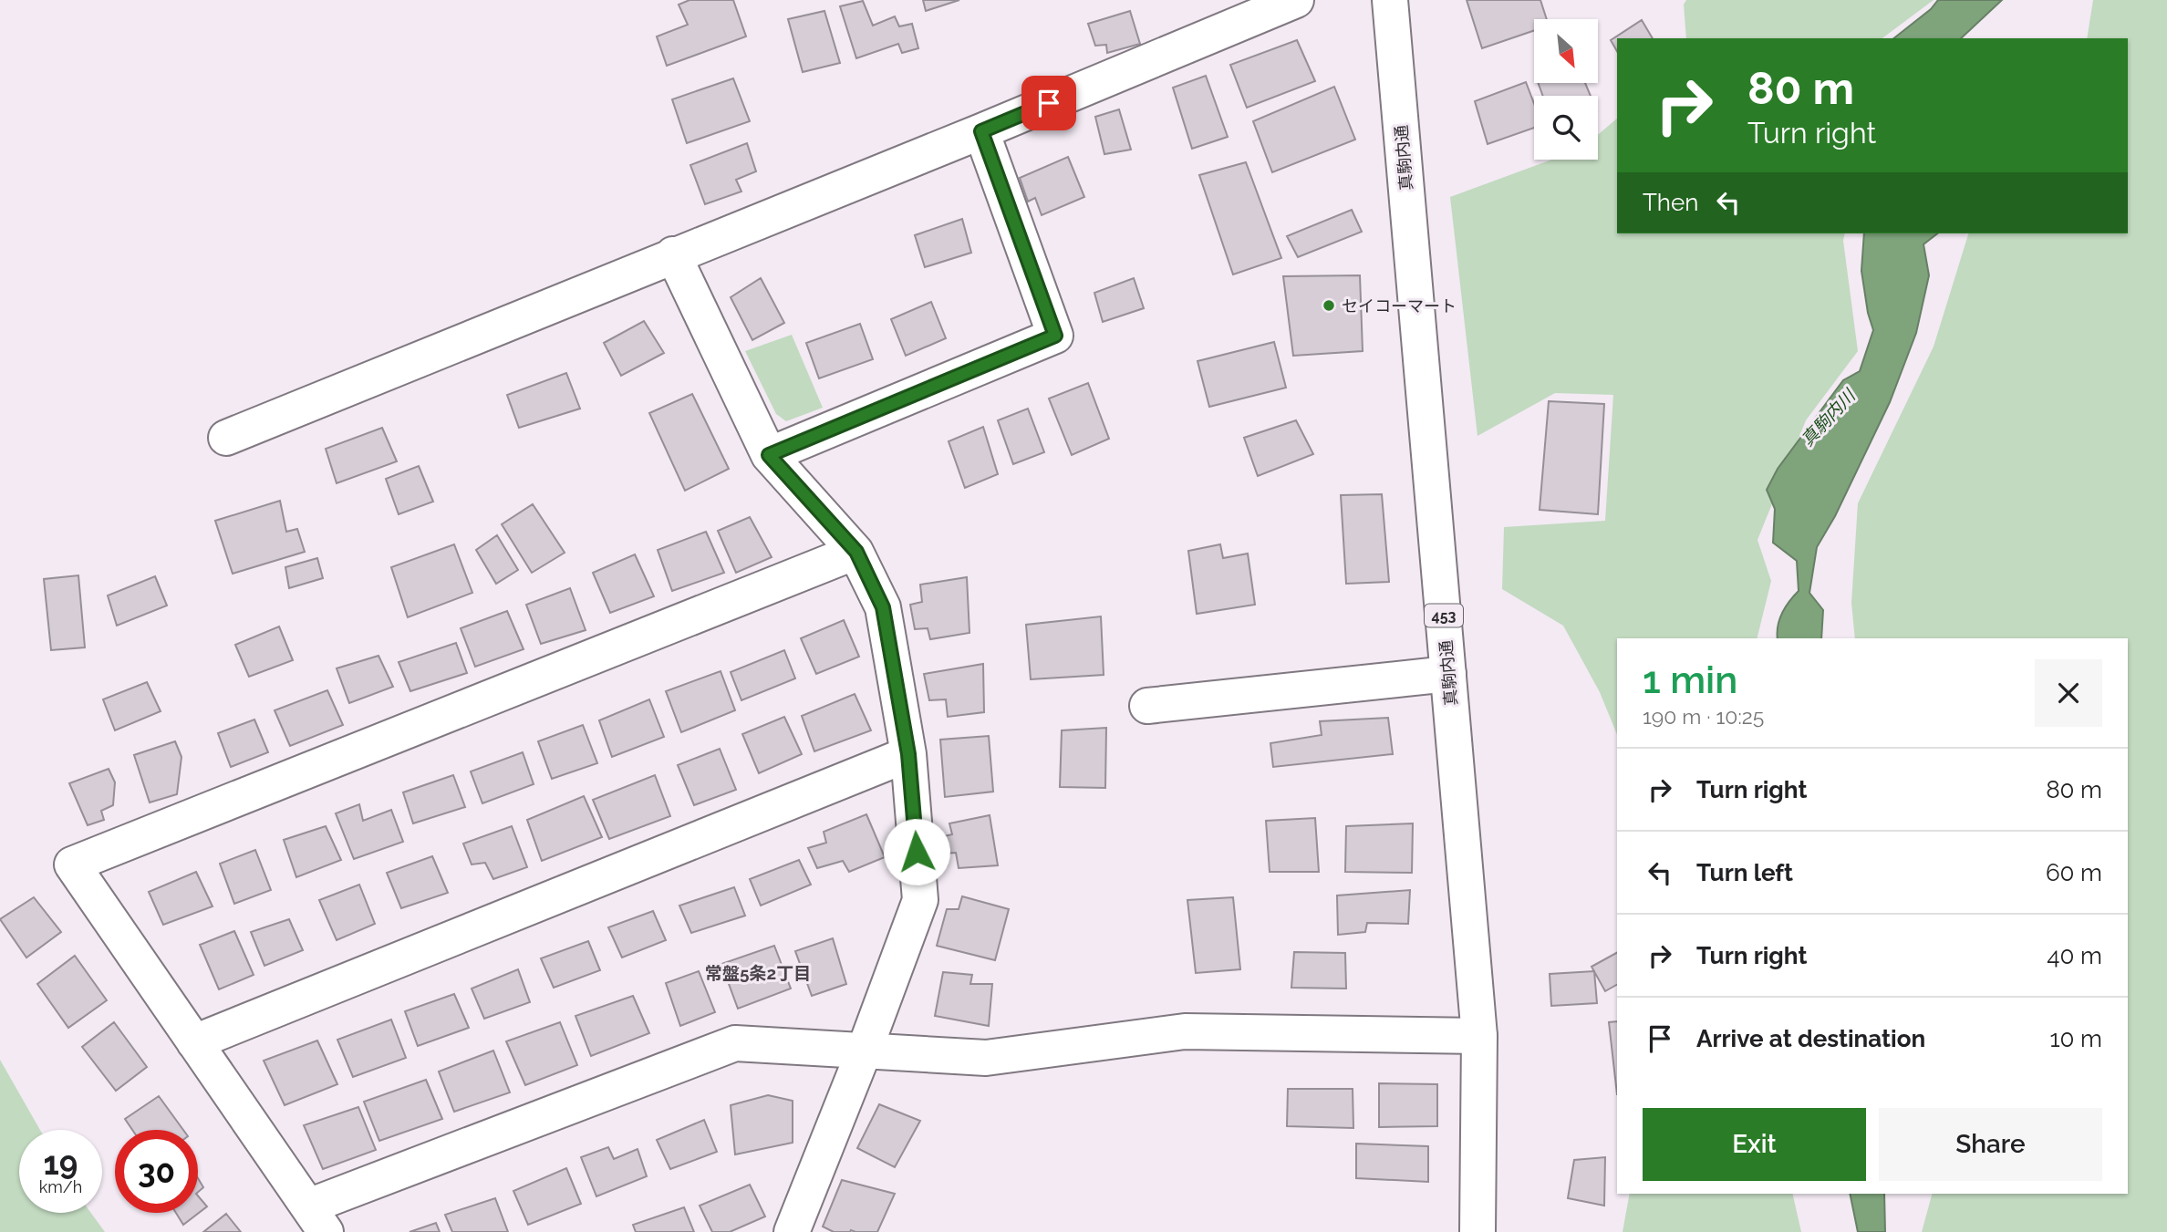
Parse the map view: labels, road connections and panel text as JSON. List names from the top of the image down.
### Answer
{
  "streets": {
    "main road": ["真駒内通", "453"]
  },
  "districts": ["常盤5条2丁目"],
  "water": ["真駒内川"],
  "places": ["セイコーマート"],
  "north": "bottom right",
  "page": {
    "turn": ["80 m", "Turn right"],
    "then": "Then",
    "heading": ["1 min", "190 m · 10:25"],
    "list": [
      {
        "name": "Turn right",
        "value": "80 m"
      },
      {
        "name": "Turn left",
        "value": "60 m"
      },
      {
        "name": "Turn right",
        "value": "40 m"
      },
      {
        "name": "Arrive at destination",
        "value": "10 m"
      }
    ],
    "buttons": ["Exit", "Share"],
    "speed": "19 km/h",
    "limit": "30"
  }
}
